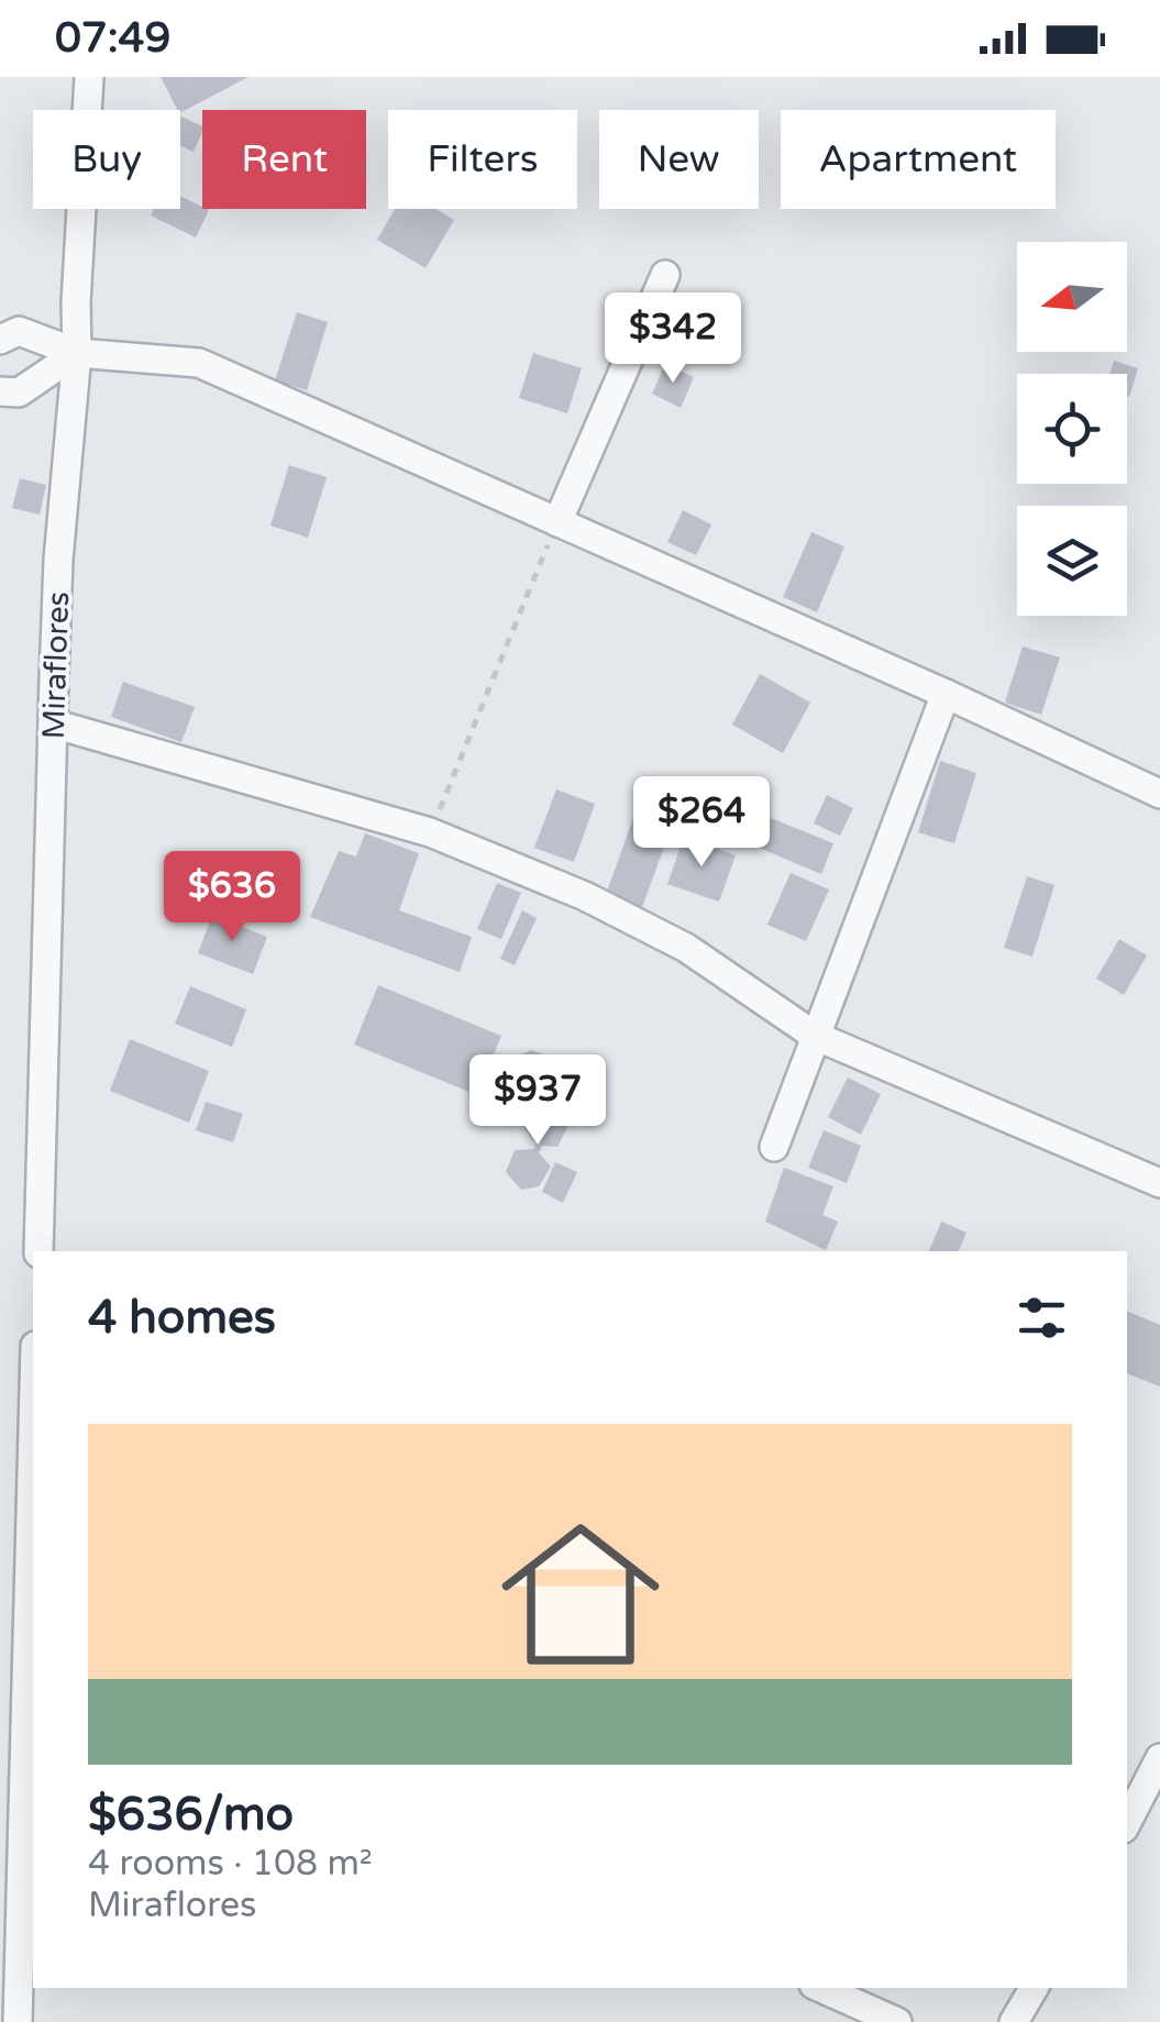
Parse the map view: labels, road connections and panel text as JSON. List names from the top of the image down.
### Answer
{
  "streets": {
    "street": ["Miraflores"]
  },
  "north": "left",
  "page": {
    "status": "07:49",
    "chip": [
      "Buy",
      "Rent",
      "Filters",
      "New",
      "Apartment"
    ],
    "price": [
      "$342",
      "$264",
      "$636",
      "$937"
    ],
    "heading": "4 homes",
    "list": [
      {
        "name": "$636/mo",
        "note": "4 rooms · 108 m² · Miraflores"
      }
    ]
  }
}
